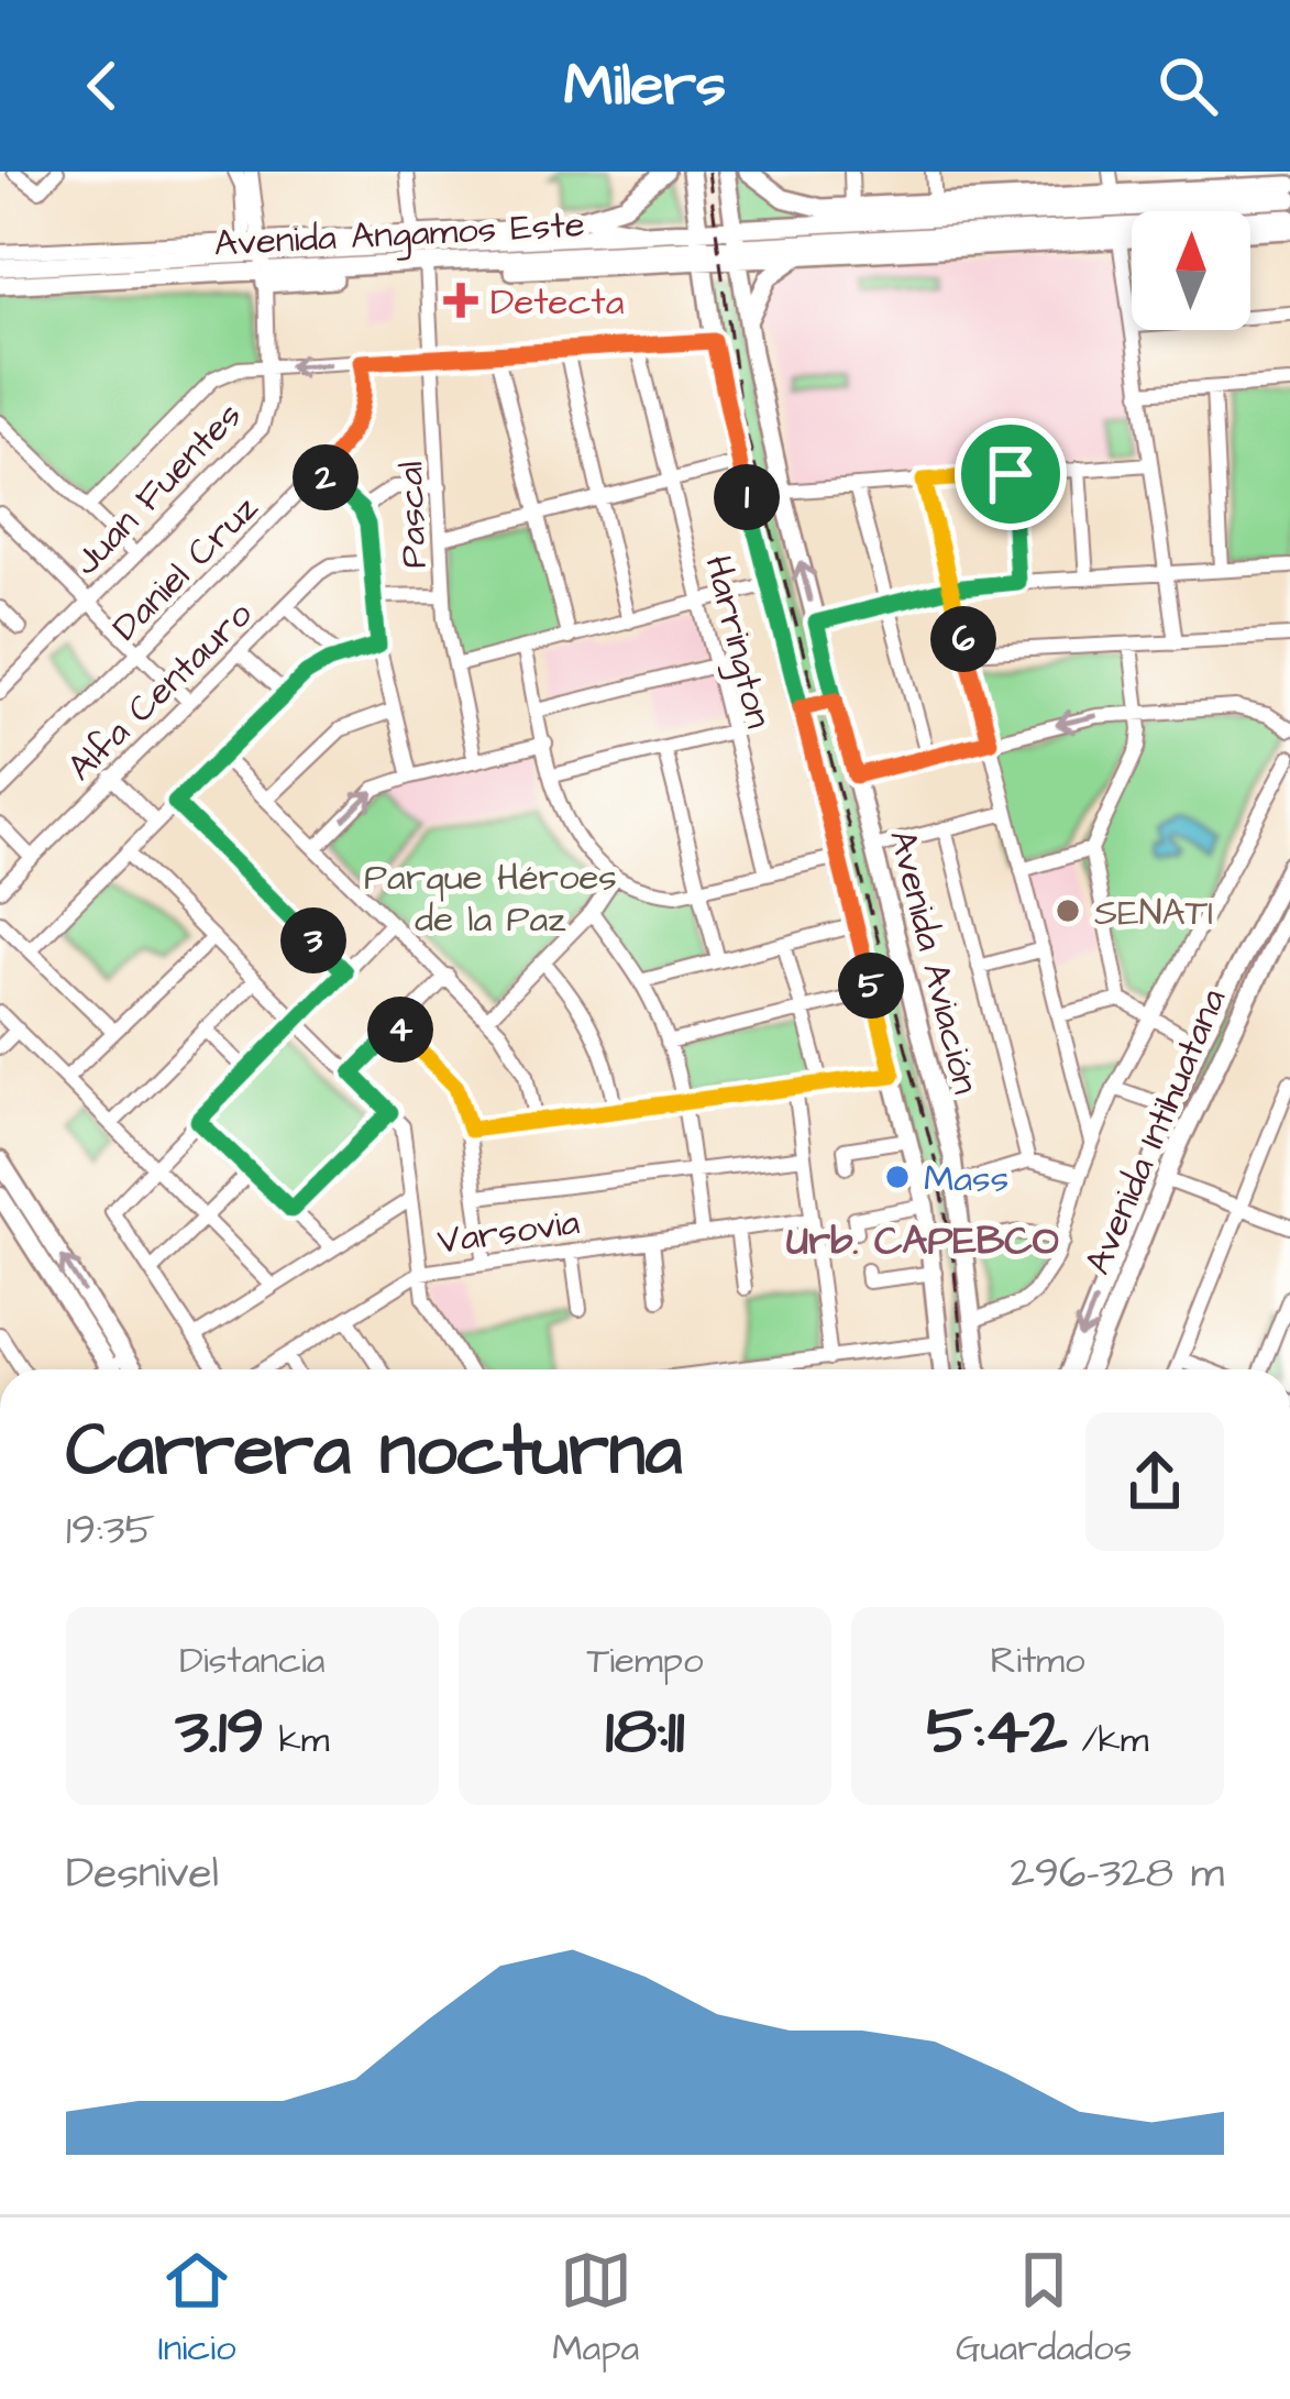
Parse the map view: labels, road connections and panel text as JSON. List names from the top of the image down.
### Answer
{
  "streets": {
    "main road": ["Avenida Angamos Este", "Avenida Aviación", "Avenida Intihuatana"],
    "street": [
      "Juan Fuentes",
      "Pascal",
      "Daniel Cruz",
      "Harrington",
      "Alfa Centauro",
      "Varsovia"
    ]
  },
  "crossings": [
    ["Avenida Angamos Este", "Juan Fuentes"],
    ["Avenida Angamos Este", "Pascal"],
    ["Avenida Angamos Este", "Avenida Aviación"]
  ],
  "districts": ["Urb. CAPEBCO"],
  "parks": ["Parque Héroes de la Paz"],
  "places": {
    "health": ["Detecta"],
    "other": ["SENATI", "Mass"]
  },
  "north": "top",
  "page": {
    "header": "Milers",
    "pins": [
      "2",
      "1",
      "6",
      "3",
      "5",
      "4"
    ],
    "heading": ["Carrera nocturna", "19:35"],
    "stats": [
      ["Distancia", "3.19 km"],
      ["Tiempo", "18:11"],
      ["Ritmo", "5:42 /km"]
    ],
    "chart": ["Desnivel", "296–328 m"],
    "tabs": ["Inicio", "Mapa", "Guardados"]
  }
}
